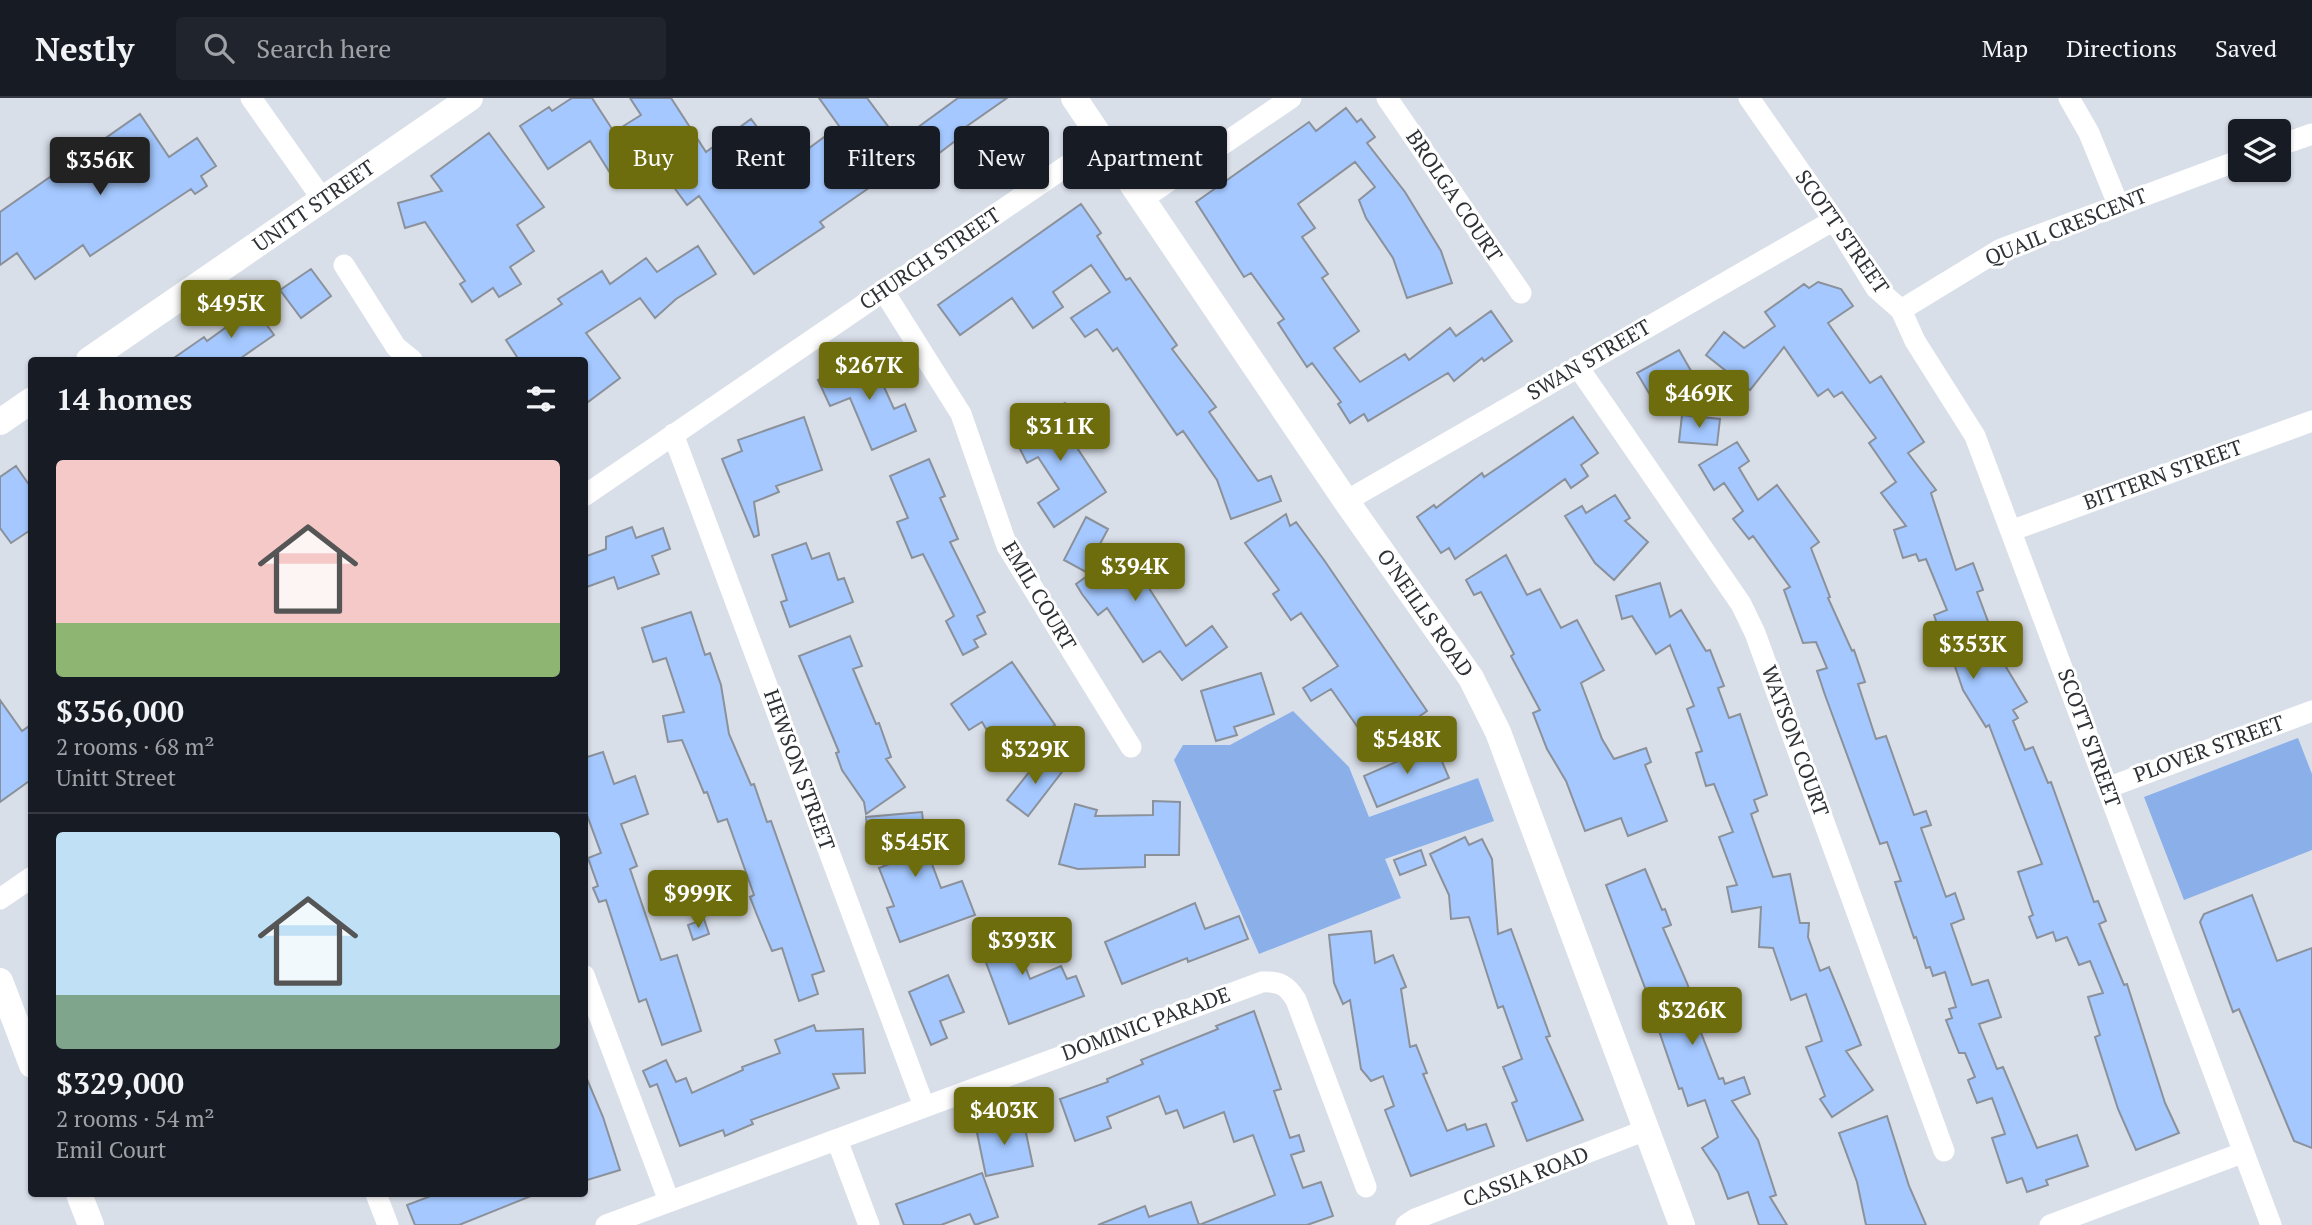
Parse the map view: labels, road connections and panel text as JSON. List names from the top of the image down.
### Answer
{
  "streets": {
    "street": [
      "BROLGA COURT",
      "UNITT STREET",
      "QUAIL CRESCENT",
      "SCOTT STREET",
      "CHURCH STREET",
      "SWAN STREET",
      "BITTERN STREET",
      "EMIL COURT",
      "O'NEILLS ROAD",
      "WATSON COURT",
      "PLOVER STREET",
      "HEWSON STREET",
      "DOMINIC PARADE",
      "CASSIA ROAD"
    ]
  },
  "crossings": [
    ["QUAIL CRESCENT", "SCOTT STREET"],
    ["SCOTT STREET", "SWAN STREET"],
    ["SCOTT STREET", "BITTERN STREET"],
    ["SCOTT STREET", "PLOVER STREET"],
    ["CHURCH STREET", "EMIL COURT"],
    ["CHURCH STREET", "HEWSON STREET"],
    ["SWAN STREET", "O'NEILLS ROAD"],
    ["SWAN STREET", "WATSON COURT"],
    ["O'NEILLS ROAD", "CASSIA ROAD"],
    ["HEWSON STREET", "DOMINIC PARADE"]
  ],
  "page": {
    "header": "Nestly",
    "search": "Search here",
    "nav": ["Map", "Directions", "Saved"],
    "chip": [
      "Buy",
      "Rent",
      "Filters",
      "New",
      "Apartment"
    ],
    "price": [
      "$356K",
      "$495K",
      "$267K",
      "$469K",
      "$311K",
      "$394K",
      "$353K",
      "$548K",
      "$329K",
      "$545K",
      "$999K",
      "$393K",
      "$326K",
      "$403K"
    ],
    "heading": "14 homes",
    "list": [
      {
        "name": "$356,000",
        "note": "2 rooms · 68 m² · Unitt Street"
      },
      {
        "name": "$329,000",
        "note": "2 rooms · 54 m² · Emil Court"
      }
    ]
  }
}
